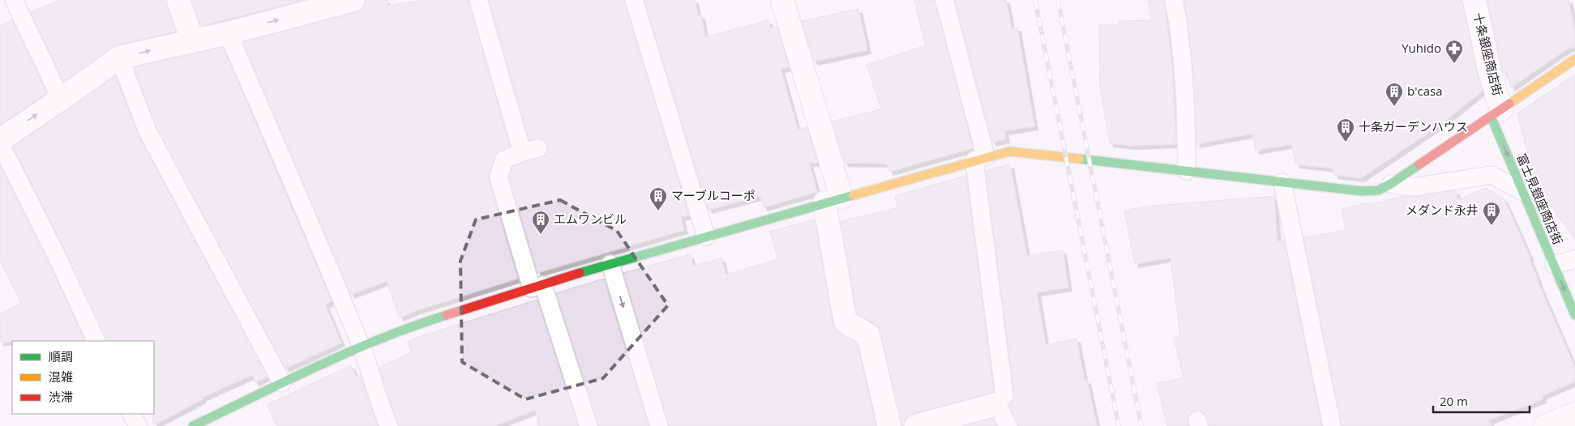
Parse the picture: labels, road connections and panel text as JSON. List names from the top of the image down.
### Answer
{
  "streets": {
    "street": ["十条銀座商店街", "富士見銀座商店街"]
  },
  "crossings": [
    ["十条銀座商店街", "富士見銀座商店街"]
  ],
  "one_way": ["富士見銀座商店街"],
  "places": {
    "pharmacy": ["Yuhido"],
    "building": [
      "b'casa",
      "十条ガーデンハウス",
      "マーブルコーポ",
      "メダンド永井",
      "エムワンビル"
    ]
  },
  "legend": ["順調", "混雑", "渋滞"],
  "scale_bar": "20 m"
}
